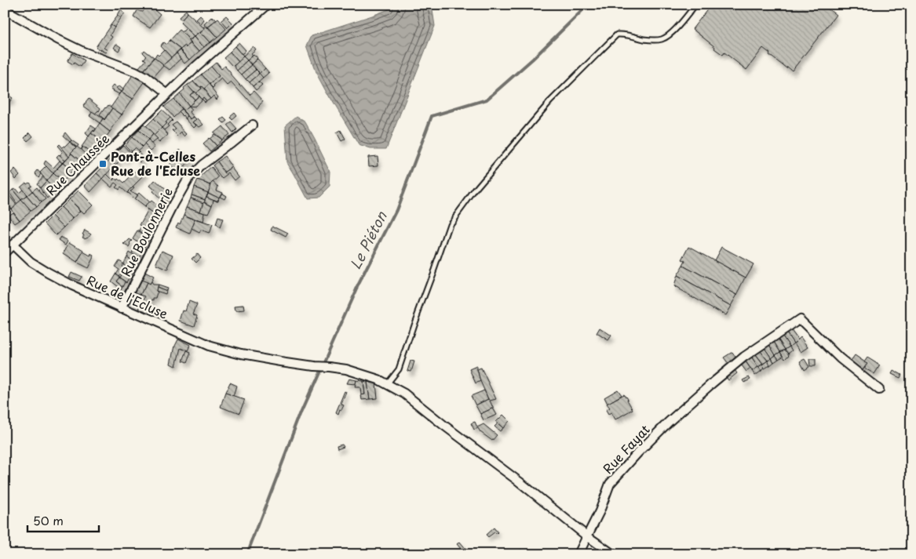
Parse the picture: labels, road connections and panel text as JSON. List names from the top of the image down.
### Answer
{
  "streets": {
    "street": [
      "Rue Chaussée",
      "Rue Boulonnerie",
      "Rue de l'Ecluse",
      "Rue Fayat"
    ]
  },
  "crossings": [
    ["Rue Chaussée", "Rue de l'Ecluse"],
    ["Rue Boulonnerie", "Rue de l'Ecluse"]
  ],
  "water": ["Le Piéton"],
  "places": {
    "transit": ["Pont-à-Celles Rue de l'Ecluse"]
  },
  "scale_bar": "50 m"
}
